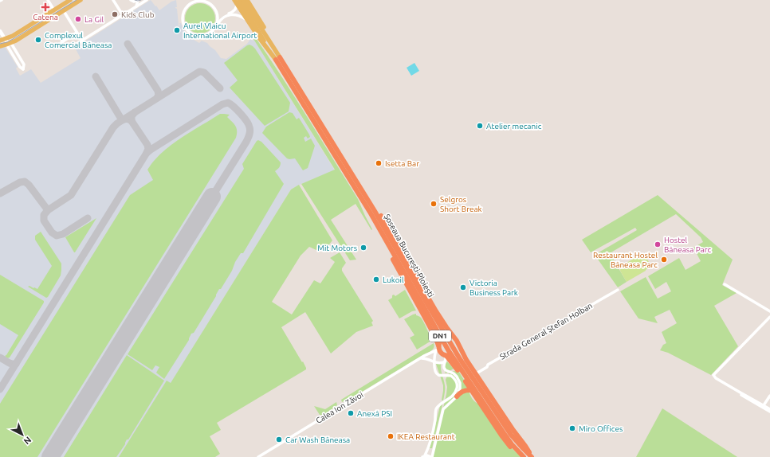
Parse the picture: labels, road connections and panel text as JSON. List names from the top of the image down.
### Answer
{
  "streets": {
    "highway": ["Șoseaua București-Ploiești", "DN1"],
    "street": ["Strada General Ștefan Holban", "Calea Ion Zăvoi"]
  },
  "crossings": [
    ["Șoseaua București-Ploiești", "DN1"],
    ["Strada General Ștefan Holban", "DN1"],
    ["DN1", "Calea Ion Zăvoi"]
  ],
  "places": {
    "health": ["Catena"],
    "other": [
      "Kids Club",
      "La Gil",
      "Aurel Vlaicu International Airport",
      "Complexul Comercial Băneasa",
      "Atelier mecanic",
      "Isetta Bar",
      "Selgros Short Break",
      "Hostel Băneasa Parc",
      "Mit Motors",
      "Restaurant Hostel Băneasa Parc",
      "Lukoil",
      "Victoria Business Park",
      "Anexă PSI",
      "Miro Offices",
      "IKEA Restaurant",
      "Car Wash Băneasa"
    ]
  },
  "north": "bottom right"
}
